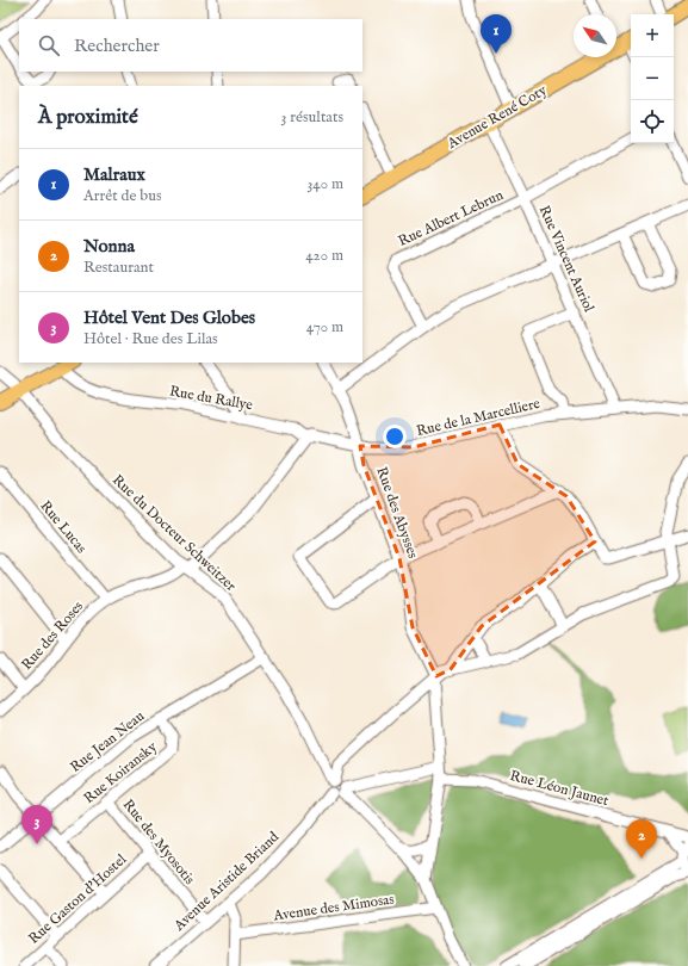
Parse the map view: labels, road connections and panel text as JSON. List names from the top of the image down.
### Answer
{
  "streets": {
    "main road": ["Avenue René Coty"],
    "street": [
      "Rue Albert Lebrun",
      "Rue Vincent Auriol",
      "Rue du Rallye",
      "Rue de la Marcelliere",
      "Rue des Abysses",
      "Rue Lucas",
      "Rue du Docteur Schweitzer",
      "Rue des Roses",
      "Rue Jean Neau",
      "Rue Koiransky",
      "Rue Léon Jaunet",
      "Rue des Myosotis",
      "Avenue Aristide Briand",
      "Rue Gaston d'Hostel",
      "Avenue des Mimosas"
    ]
  },
  "crossings": [
    ["Avenue René Coty", "Rue Vincent Auriol"],
    ["Rue Albert Lebrun", "Rue Vincent Auriol"],
    ["Rue Vincent Auriol", "Rue de la Marcelliere"],
    ["Rue du Rallye", "Rue de la Marcelliere"],
    ["Rue du Rallye", "Rue des Abysses"],
    ["Rue du Rallye", "Rue des Roses"],
    ["Rue de la Marcelliere", "Rue des Abysses"],
    ["Rue des Abysses", "Rue du Docteur Schweitzer"],
    ["Rue des Abysses", "Rue Léon Jaunet"],
    ["Rue Lucas", "Rue des Roses"],
    ["Rue du Docteur Schweitzer", "Rue des Roses"],
    ["Rue du Docteur Schweitzer", "Rue Jean Neau"],
    ["Rue du Docteur Schweitzer", "Avenue Aristide Briand"],
    ["Rue du Docteur Schweitzer", "Avenue des Mimosas"],
    ["Rue Jean Neau", "Rue Koiransky"],
    ["Rue Koiransky", "Rue des Myosotis"],
    ["Rue des Myosotis", "Avenue Aristide Briand"],
    ["Rue des Myosotis", "Rue Gaston d'Hostel"]
  ],
  "north": "top left",
  "page": {
    "map_buttons": ["+", "−"],
    "pins": ["1", "3", "2"],
    "search": "Rechercher",
    "heading": ["À proximité", "3 résultats"],
    "list": [
      {
        "mark": "1",
        "name": "Malraux",
        "note": "Arrêt de bus",
        "value": "340 m"
      },
      {
        "mark": "2",
        "name": "Nonna",
        "note": "Restaurant",
        "value": "420 m"
      },
      {
        "mark": "3",
        "name": "Hôtel Vent Des Globes",
        "note": "Hôtel · Rue des Lilas",
        "value": "470 m"
      }
    ]
  }
}
